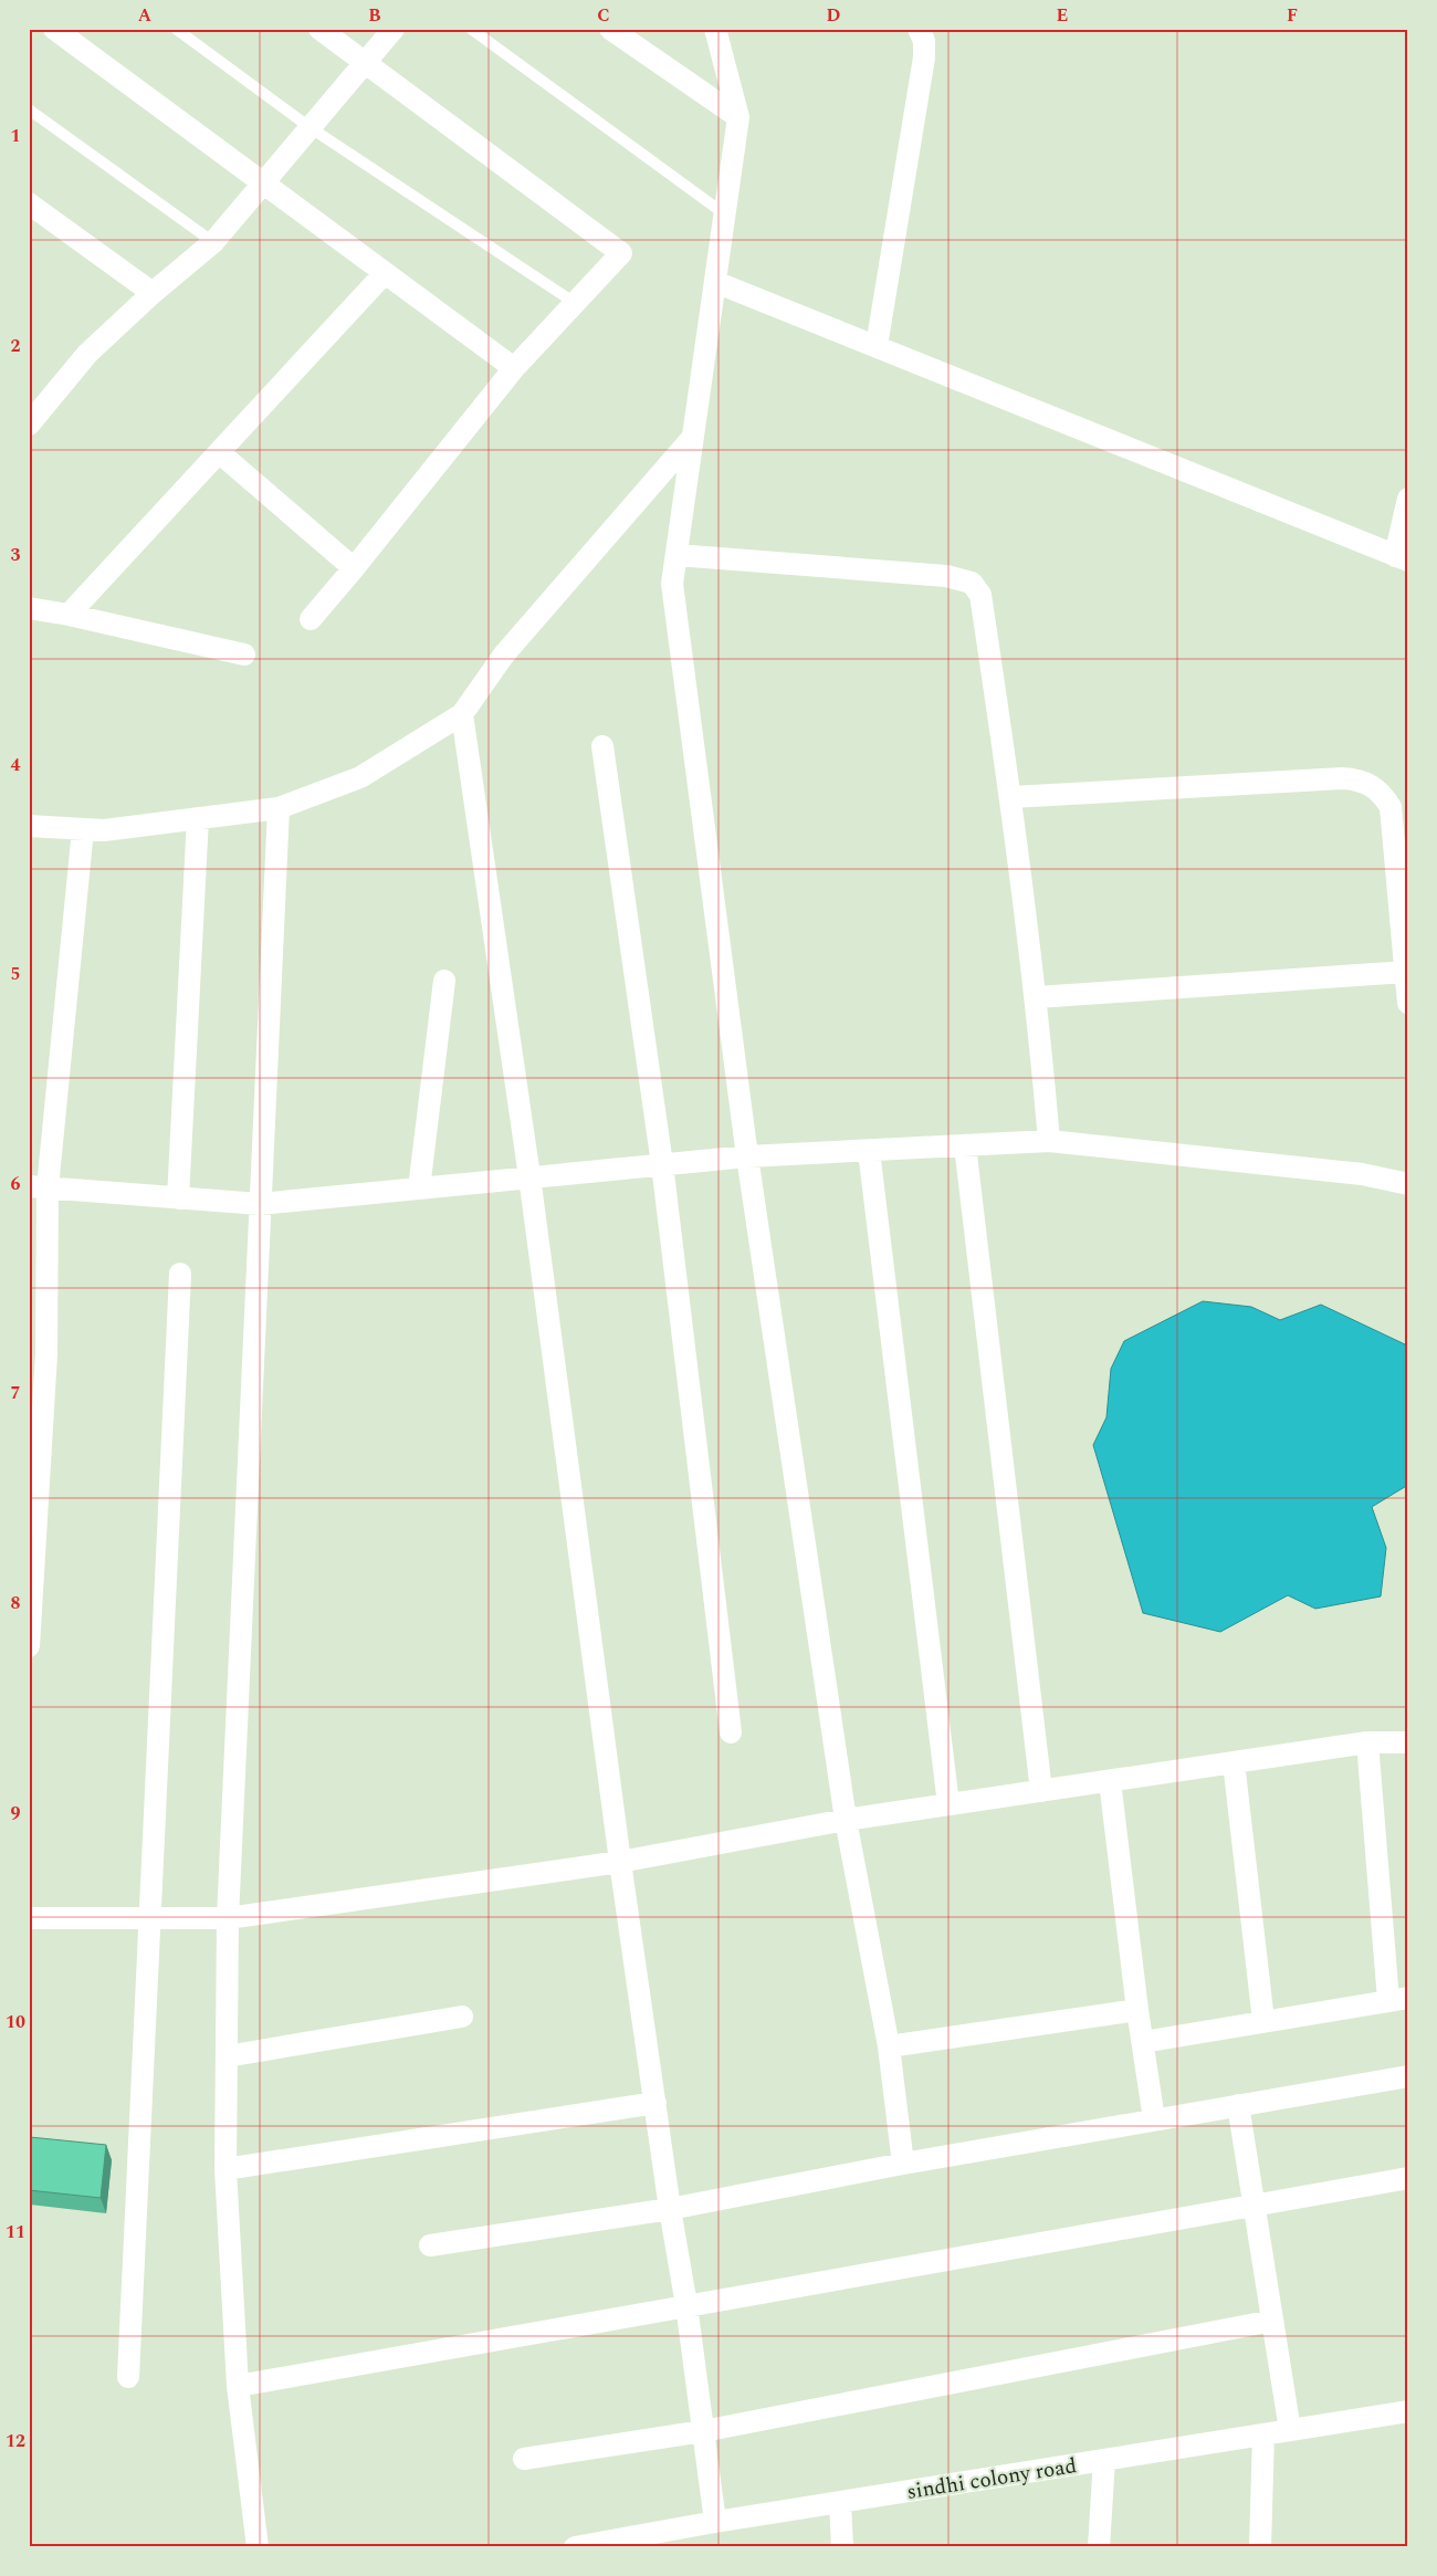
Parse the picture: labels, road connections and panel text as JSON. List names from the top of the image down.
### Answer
{
  "streets": {
    "street": ["sindhi colony road"]
  },
  "grid": {
    "columns": [
      "A",
      "B",
      "C",
      "D",
      "E",
      "F"
    ],
    "rows": [
      "1",
      "2",
      "3",
      "4",
      "5",
      "6",
      "7",
      "8",
      "9",
      "10",
      "11",
      "12"
    ]
  }
}
